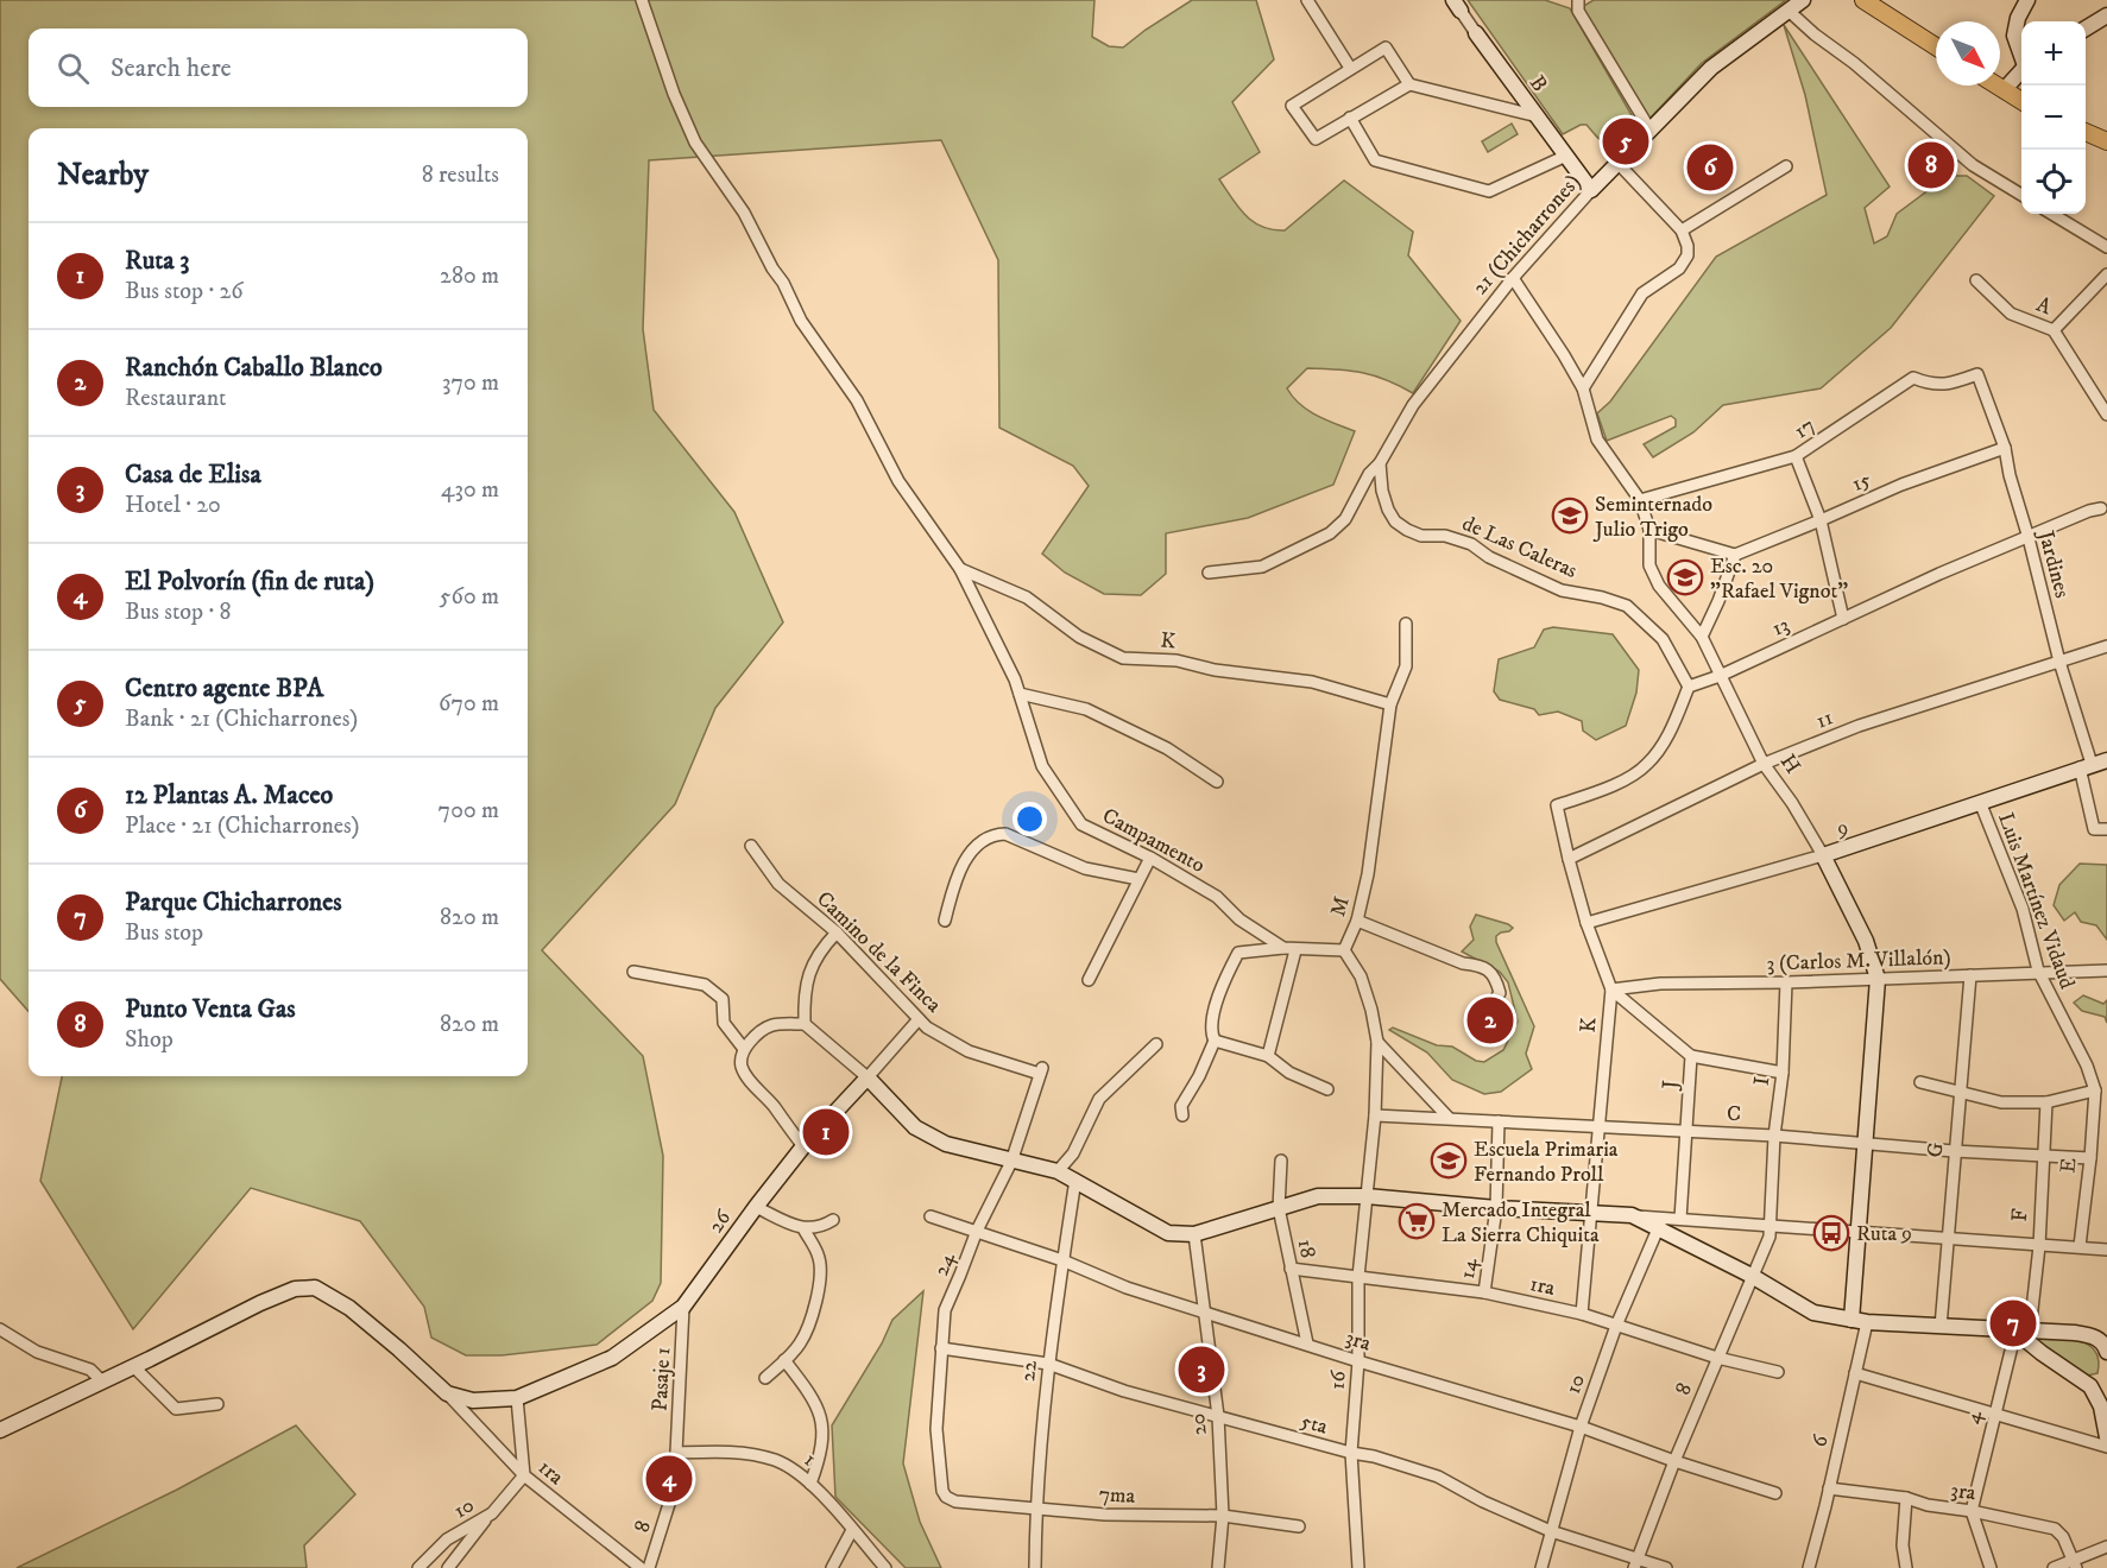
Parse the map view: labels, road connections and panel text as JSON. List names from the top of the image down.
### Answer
{
  "streets": {
    "street": [
      "B",
      "21 (Chicharrones)",
      "A",
      "17",
      "15",
      "de Las Caleras",
      "Jardines",
      "13",
      "K",
      "11",
      "H",
      "9",
      "Campamento",
      "Luis Martínez Vidaud",
      "M",
      "Camino de la Finca",
      "3 (Carlos M. Villalón)",
      "I",
      "J",
      "C",
      "G",
      "E",
      "F",
      "26",
      "18",
      "24",
      "14",
      "1ra",
      "3ra",
      "22",
      "Pasaje 1",
      "16",
      "10",
      "8",
      "4",
      "5ta",
      "20",
      "6",
      "1",
      "7ma"
    ]
  },
  "crossings": [
    ["B", "21 (Chicharrones)"],
    ["21 (Chicharrones)", "de Las Caleras"],
    ["21 (Chicharrones)", "H"],
    ["17", "Jardines"],
    ["17", "H"],
    ["15", "Jardines"],
    ["de Las Caleras", "13"],
    ["de Las Caleras", "K"],
    ["Jardines", "13"],
    ["Jardines", "11"],
    ["Jardines", "9"],
    ["13", "K"],
    ["13", "H"],
    ["K", "11"],
    ["K", "9"],
    ["K", "Campamento"],
    ["K", "M"],
    ["K", "3 (Carlos M. Villalón)"],
    ["K", "J"],
    ["K", "C"],
    ["K", "1ra"],
    ["11", "H"],
    ["H", "9"],
    ["H", "3 (Carlos M. Villalón)"],
    ["H", "C"],
    ["H", "6"],
    ["9", "Luis Martínez Vidaud"],
    ["Luis Martínez Vidaud", "3 (Carlos M. Villalón)"],
    ["Luis Martínez Vidaud", "E"],
    ["M", "C"],
    ["M", "16"],
    ["Camino de la Finca", "26"],
    ["Camino de la Finca", "24"],
    ["3 (Carlos M. Villalón)", "I"],
    ["3 (Carlos M. Villalón)", "J"],
    ["3 (Carlos M. Villalón)", "G"],
    ["I", "C"],
    ["I", "8"],
    ["J", "C"],
    ["C", "G"],
    ["C", "E"],
    ["C", "F"],
    ["C", "14"],
    ["F", "4"],
    ["26", "1ra"],
    ["26", "Pasaje 1"],
    ["18", "1ra"],
    ["18", "3ra"],
    ["24", "3ra"],
    ["24", "5ta"],
    ["24", "7ma"],
    ["14", "1ra"],
    ["1ra", "16"],
    ["1ra", "10"],
    ["1ra", "8"],
    ["3ra", "22"],
    ["3ra", "16"],
    ["3ra", "10"],
    ["3ra", "8"],
    ["3ra", "4"],
    ["3ra", "20"],
    ["3ra", "6"],
    ["22", "5ta"],
    ["22", "7ma"],
    ["Pasaje 1", "8"],
    ["Pasaje 1", "1"],
    ["16", "5ta"],
    ["10", "5ta"],
    ["8", "5ta"],
    ["8", "1"],
    ["5ta", "20"],
    ["20", "7ma"]
  ],
  "places": {
    "school or university": ["Seminternado Julio Trigo", "Esc. 20 \"Rafael Vignot\"", "Escuela Primaria Fernando Proll"],
    "supermarket": ["Mercado Integral La Sierra Chiquita"],
    "bus stop": ["Ruta 9"]
  },
  "north": "bottom right",
  "page": {
    "map_buttons": ["+", "−"],
    "search": "Search here",
    "pins": [
      "5",
      "8",
      "6",
      "2",
      "1",
      "7",
      "3",
      "4"
    ],
    "heading": ["Nearby", "8 results"],
    "list": [
      {
        "mark": "1",
        "name": "Ruta 3",
        "note": "Bus stop · 26",
        "value": "280 m"
      },
      {
        "mark": "2",
        "name": "Ranchón Caballo Blanco",
        "note": "Restaurant",
        "value": "370 m"
      },
      {
        "mark": "3",
        "name": "Casa de Elisa",
        "note": "Hotel · 20",
        "value": "430 m"
      },
      {
        "mark": "4",
        "name": "El Polvorín (fin de ruta)",
        "note": "Bus stop · 8",
        "value": "560 m"
      },
      {
        "mark": "5",
        "name": "Centro agente BPA",
        "note": "Bank · 21 (Chicharrones)",
        "value": "670 m"
      },
      {
        "mark": "6",
        "name": "12 Plantas A. Maceo",
        "note": "Place · 21 (Chicharrones)",
        "value": "700 m"
      },
      {
        "mark": "7",
        "name": "Parque Chicharrones",
        "note": "Bus stop",
        "value": "820 m"
      },
      {
        "mark": "8",
        "name": "Punto Venta Gas",
        "note": "Shop",
        "value": "820 m"
      }
    ]
  }
}
